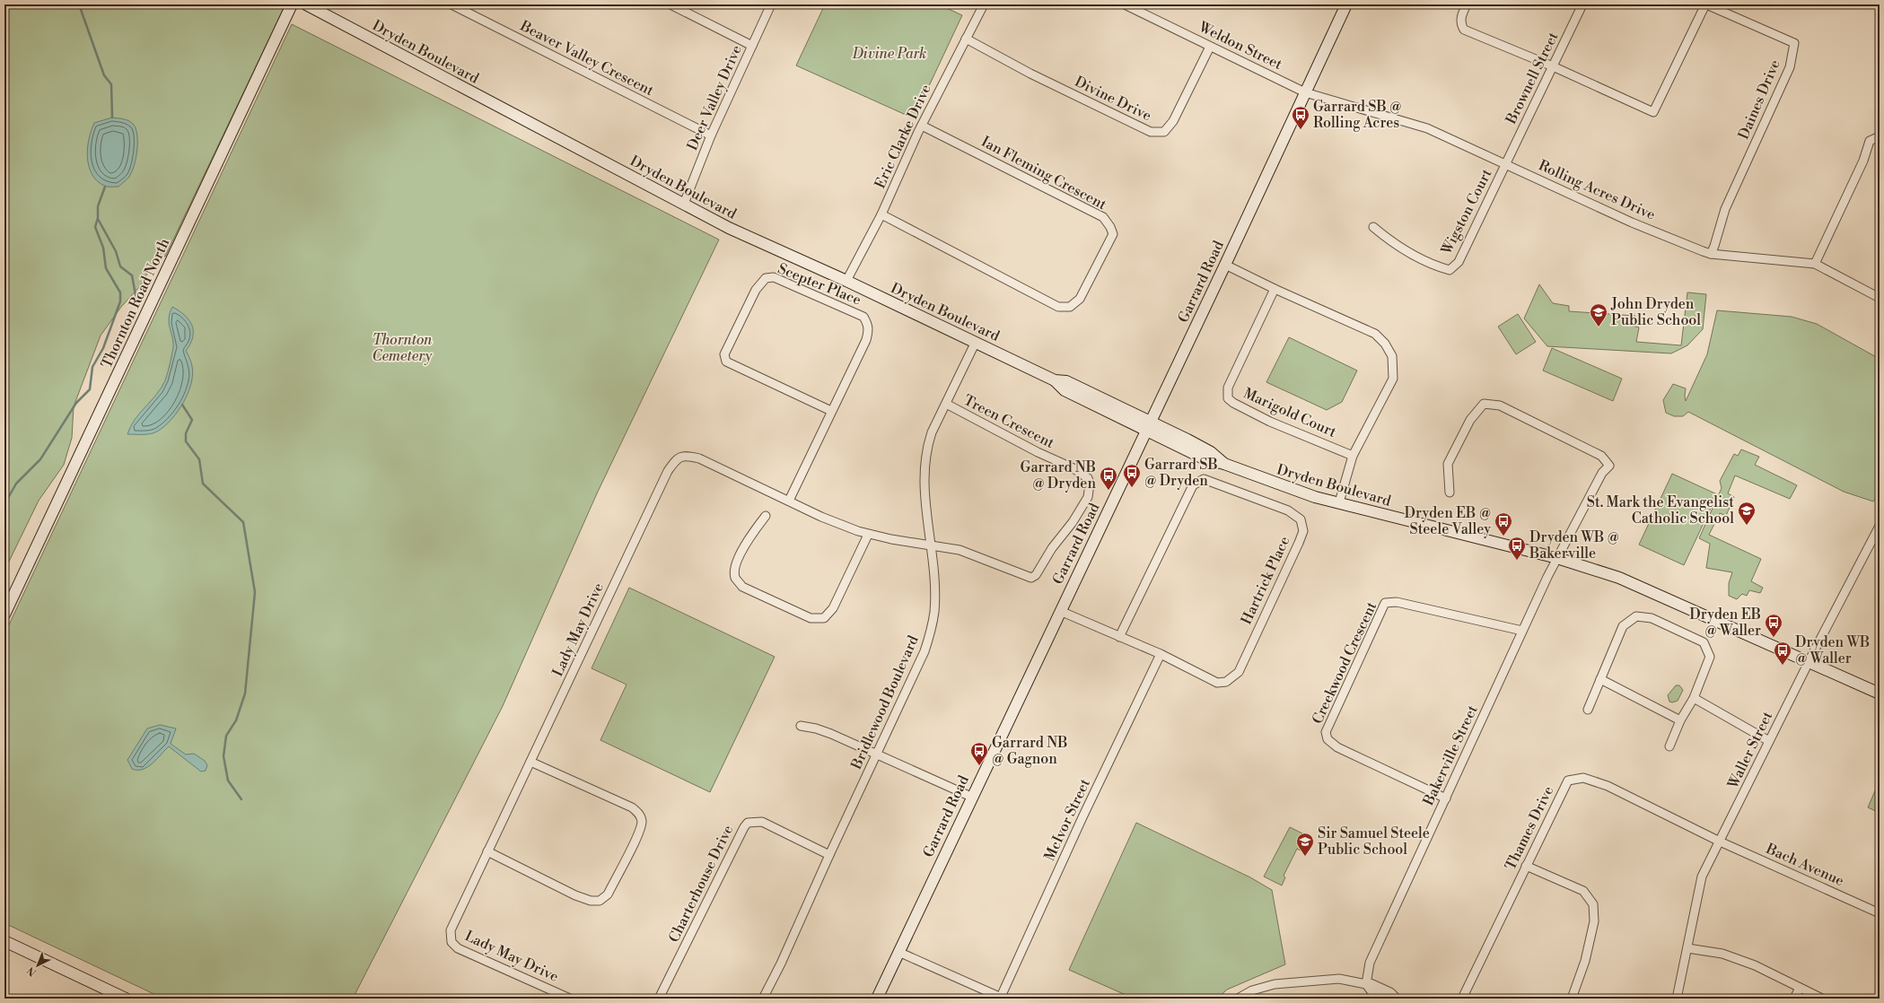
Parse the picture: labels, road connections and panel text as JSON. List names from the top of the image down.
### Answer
{
  "streets": {
    "street": [
      "Weldon Street",
      "Dryden Boulevard",
      "Beaver Valley Crescent",
      "Brownell Street",
      "Deer Valley Drive",
      "Divine Drive",
      "Daines Drive",
      "Eric Clarke Drive",
      "Ian Fleming Crescent",
      "Rolling Acres Drive",
      "Wigston Court",
      "Garrard Road",
      "Scepter Place",
      "Thornton Road North",
      "Marigold Court",
      "Treen Crescent",
      "Hartrick Place",
      "Lady May Drive",
      "Creekwood Crescent",
      "Bridlewood Boulevard",
      "Waller Street",
      "Bakerville Street",
      "McIvor Street",
      "Thames Drive",
      "Bach Avenue",
      "Charterhouse Drive"
    ]
  },
  "crossings": [
    ["Weldon Street", "Divine Drive"],
    ["Weldon Street", "Rolling Acres Drive"],
    ["Weldon Street", "Garrard Road"],
    ["Dryden Boulevard", "Deer Valley Drive"],
    ["Dryden Boulevard", "Eric Clarke Drive"],
    ["Dryden Boulevard", "Garrard Road"],
    ["Dryden Boulevard", "Bridlewood Boulevard"],
    ["Dryden Boulevard", "Waller Street"],
    ["Dryden Boulevard", "Bakerville Street"],
    ["Beaver Valley Crescent", "Deer Valley Drive"],
    ["Brownell Street", "Daines Drive"],
    ["Brownell Street", "Rolling Acres Drive"],
    ["Brownell Street", "Wigston Court"],
    ["Divine Drive", "Eric Clarke Drive"],
    ["Daines Drive", "Rolling Acres Drive"],
    ["Eric Clarke Drive", "Ian Fleming Crescent"],
    ["Rolling Acres Drive", "Wigston Court"],
    ["Rolling Acres Drive", "Garrard Road"],
    ["Garrard Road", "Hartrick Place"],
    ["Scepter Place", "Lady May Drive"],
    ["Treen Crescent", "Lady May Drive"],
    ["Treen Crescent", "Bridlewood Boulevard"],
    ["Hartrick Place", "McIvor Street"],
    ["Lady May Drive", "Bridlewood Boulevard"],
    ["Creekwood Crescent", "Bakerville Street"],
    ["Bridlewood Boulevard", "Charterhouse Drive"],
    ["Waller Street", "Thames Drive"],
    ["Waller Street", "Bach Avenue"],
    ["Thames Drive", "Bach Avenue"]
  ],
  "parks": ["Divine Park", "Thornton Cemetery"],
  "places": {
    "bus stop": [
      "Garrard SB @ Rolling Acres",
      "Garrard SB @ Dryden",
      "Garrard NB @ Dryden",
      "Dryden EB @ Steele Valley",
      "Dryden WB @ Bakerville",
      "Dryden EB @ Waller",
      "Dryden WB @ Waller",
      "Garrard NB @ Gagnon"
    ],
    "school or university": ["John Dryden Public School", "St. Mark the Evangelist Catholic School", "Sir Samuel Steele Public School"]
  },
  "north": "bottom left"
}
